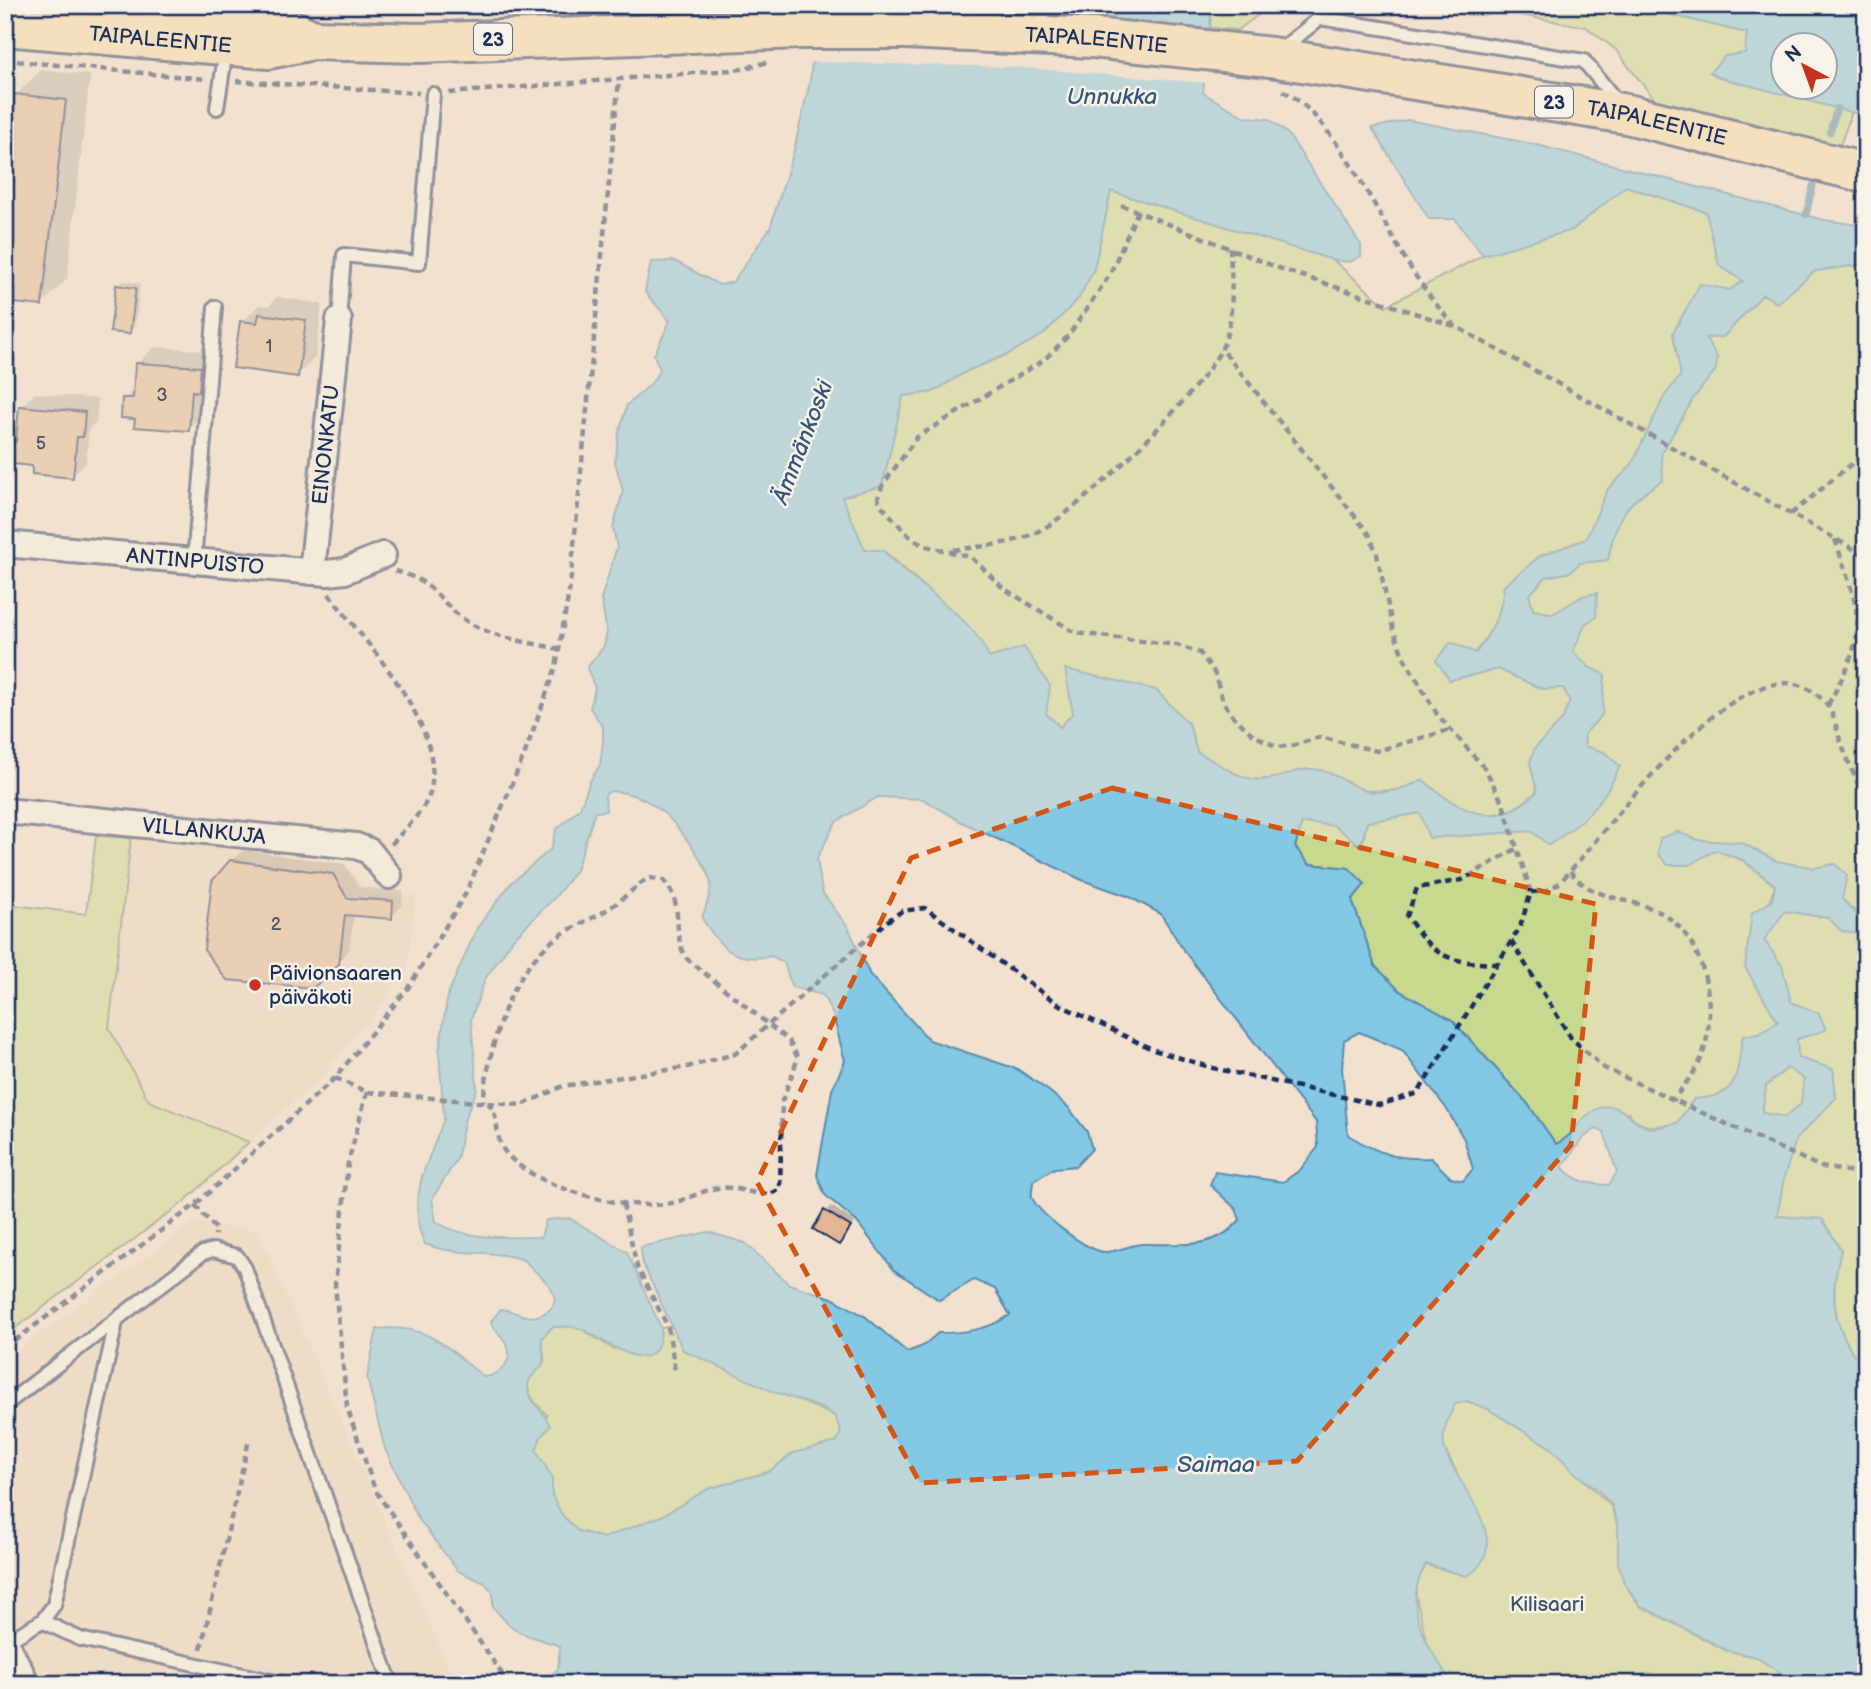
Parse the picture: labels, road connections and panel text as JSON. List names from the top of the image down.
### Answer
{
  "streets": {
    "highway": ["23", "TAIPALEENTIE"],
    "street": ["EINONKATU", "ANTINPUISTO", "VILLANKUJA"]
  },
  "crossings": [
    ["EINONKATU", "ANTINPUISTO"]
  ],
  "water": ["Unnukka", "Ämmänkoski", "Saimaa"],
  "parks": ["Kilisaari"],
  "places": ["Päivionsaaren päiväkoti"],
  "house_numbers": [
    "1",
    "3",
    "5",
    "2"
  ],
  "north": "top left"
}
